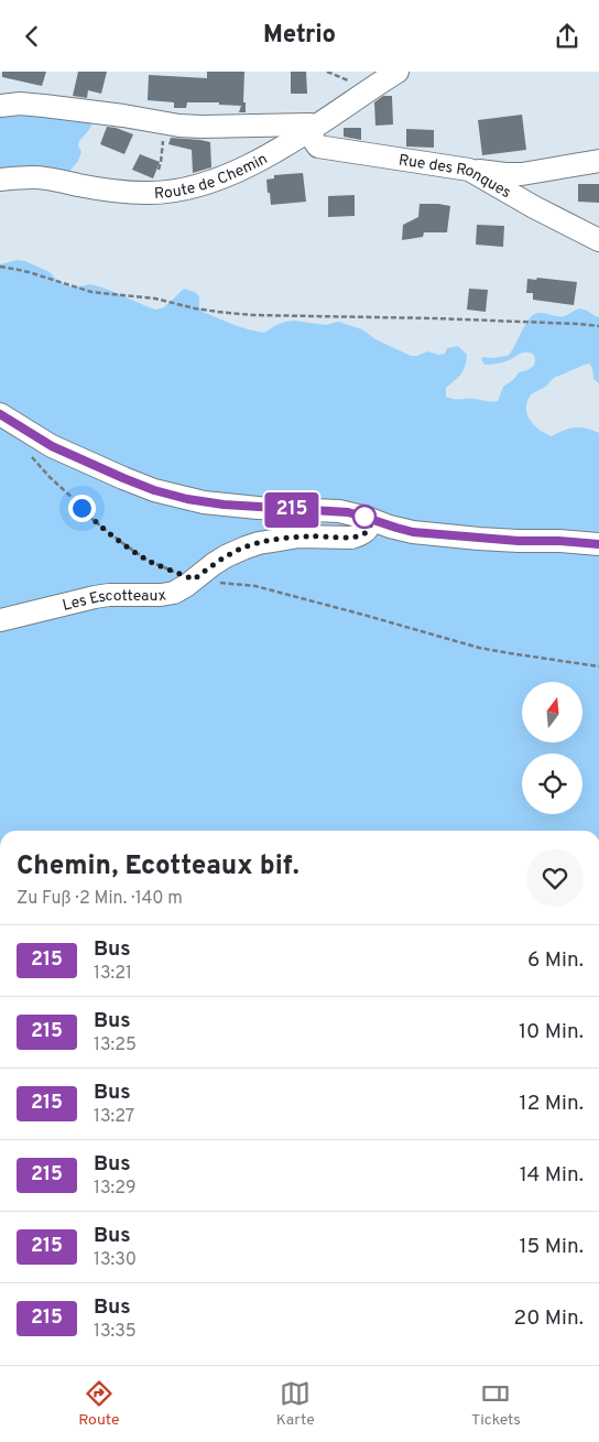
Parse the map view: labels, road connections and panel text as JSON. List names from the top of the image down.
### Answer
{
  "streets": {
    "street": ["Route de Chemin", "Rue des Ronques", "Les Escotteaux"]
  },
  "crossings": [
    ["Route de Chemin", "Rue des Ronques"]
  ],
  "lines": ["bus line 215"],
  "north": "top",
  "page": {
    "header": "Metrio",
    "on_map": "215",
    "heading": ["Chemin, Ecotteaux bif.", "Zu Fuß · 2 Min. · 140 m"],
    "list": [
      {
        "mark": "215",
        "name": "Bus",
        "note": "13:21",
        "value": "6 Min."
      },
      {
        "mark": "215",
        "name": "Bus",
        "note": "13:25",
        "value": "10 Min."
      },
      {
        "mark": "215",
        "name": "Bus",
        "note": "13:27",
        "value": "12 Min."
      },
      {
        "mark": "215",
        "name": "Bus",
        "note": "13:29",
        "value": "14 Min."
      },
      {
        "mark": "215",
        "name": "Bus",
        "note": "13:30",
        "value": "15 Min."
      },
      {
        "mark": "215",
        "name": "Bus",
        "note": "13:35",
        "value": "20 Min."
      }
    ],
    "tabs": ["Route", "Karte", "Tickets"]
  }
}
